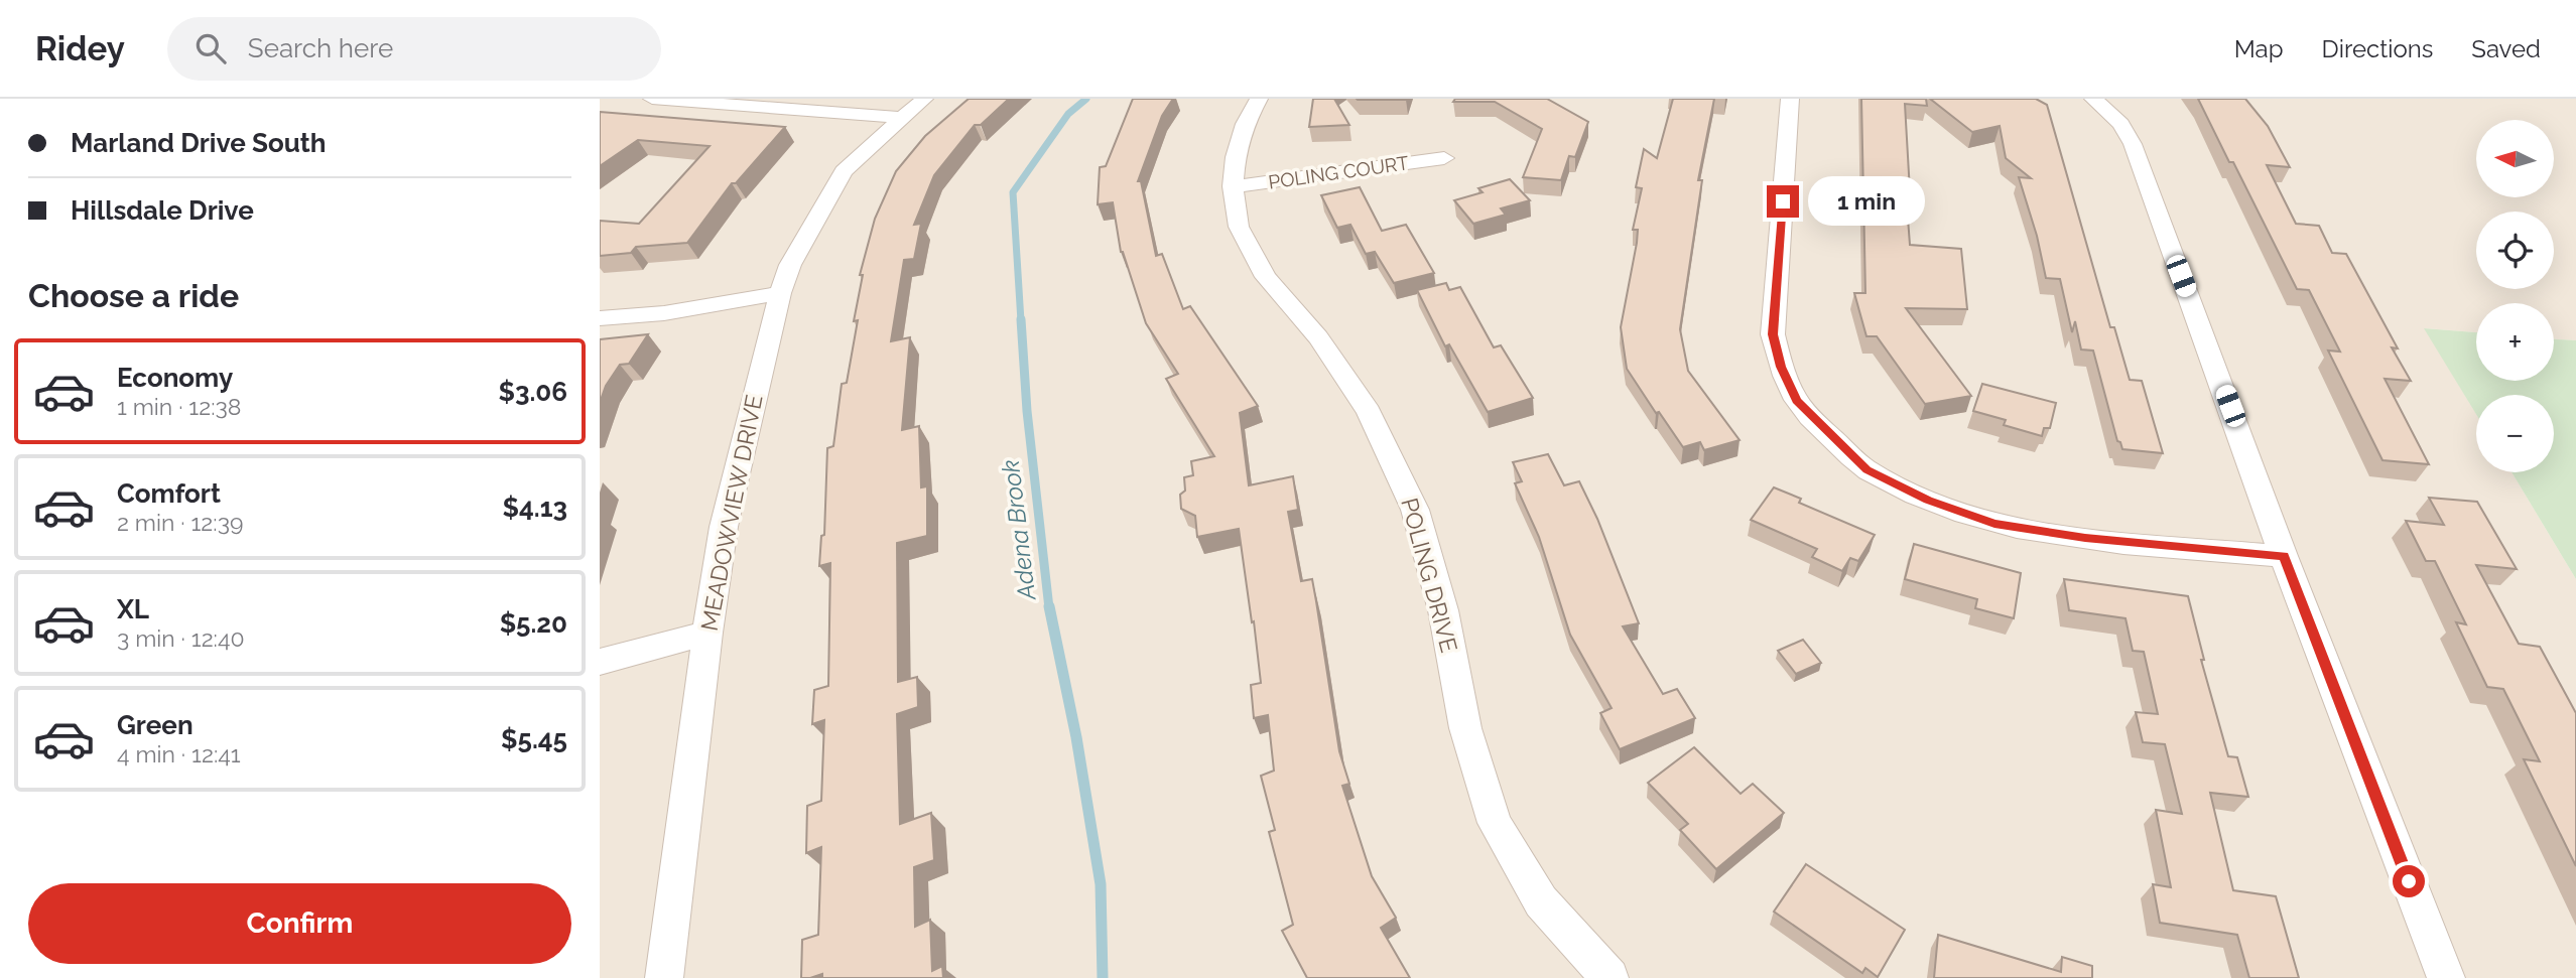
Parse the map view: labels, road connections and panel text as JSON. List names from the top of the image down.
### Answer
{
  "streets": {
    "street": ["POLING COURT", "MEADOWVIEW DRIVE", "POLING DRIVE"]
  },
  "crossings": [
    ["POLING COURT", "POLING DRIVE"]
  ],
  "water": ["Adena Brook"],
  "north": "left",
  "page": {
    "header": "Ridey",
    "search": "Search here",
    "nav": ["Map", "Directions", "Saved"],
    "banner": ["Marland Drive South", "Hillsdale Drive"],
    "map_buttons": ["+", "−"],
    "bubble": "1 min",
    "heading": "Choose a ride",
    "list": [
      {
        "name": "Economy",
        "note": "1 min · 12:38",
        "value": "$3.06"
      },
      {
        "name": "Comfort",
        "note": "2 min · 12:39",
        "value": "$4.13"
      },
      {
        "name": "XL",
        "note": "3 min · 12:40",
        "value": "$5.20"
      },
      {
        "name": "Green",
        "note": "4 min · 12:41",
        "value": "$5.45"
      }
    ],
    "buttons": "Confirm"
  }
}
